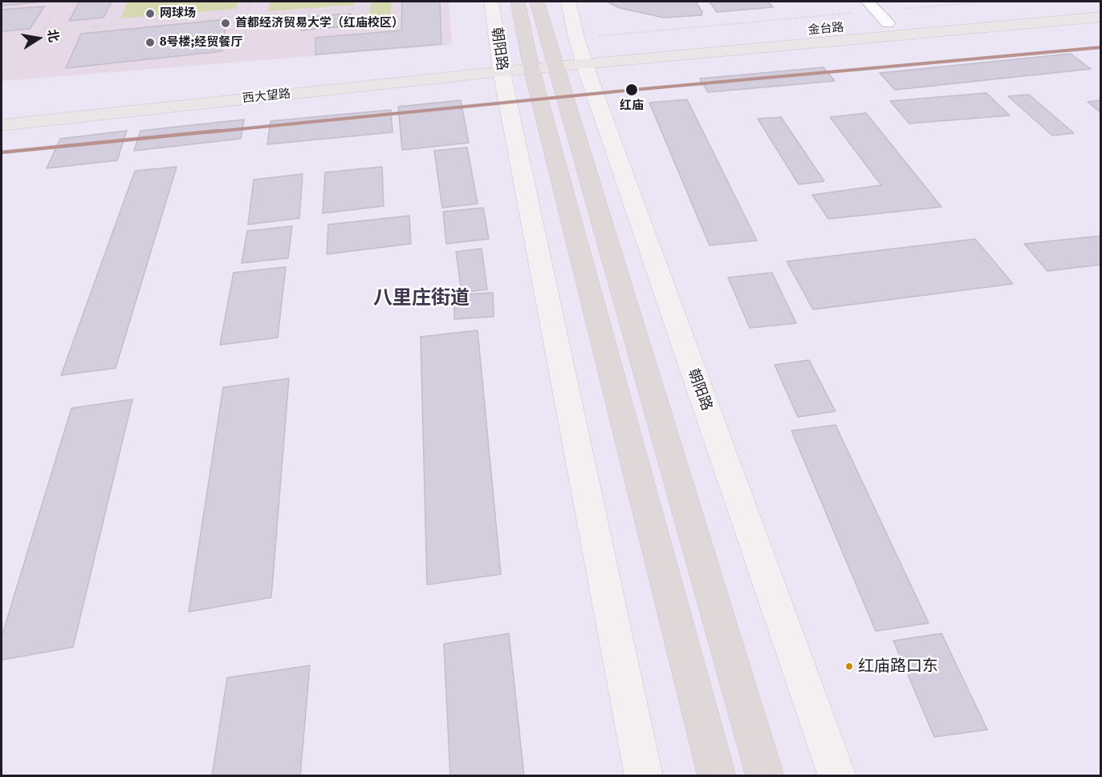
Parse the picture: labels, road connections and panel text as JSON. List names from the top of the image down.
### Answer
{
  "streets": {
    "highway": ["朝阳路"],
    "main road": ["金台路", "西大望路"]
  },
  "crossings": [
    ["金台路", "朝阳路"],
    ["金台路", "西大望路"],
    ["朝阳路", "西大望路"]
  ],
  "districts": ["八里庄街道"],
  "places": [
    "网球场",
    "首都经济贸易大学（红庙校区）",
    "8号楼;经贸餐厅",
    "红庙",
    "红庙路口东"
  ],
  "north": "right"
}
